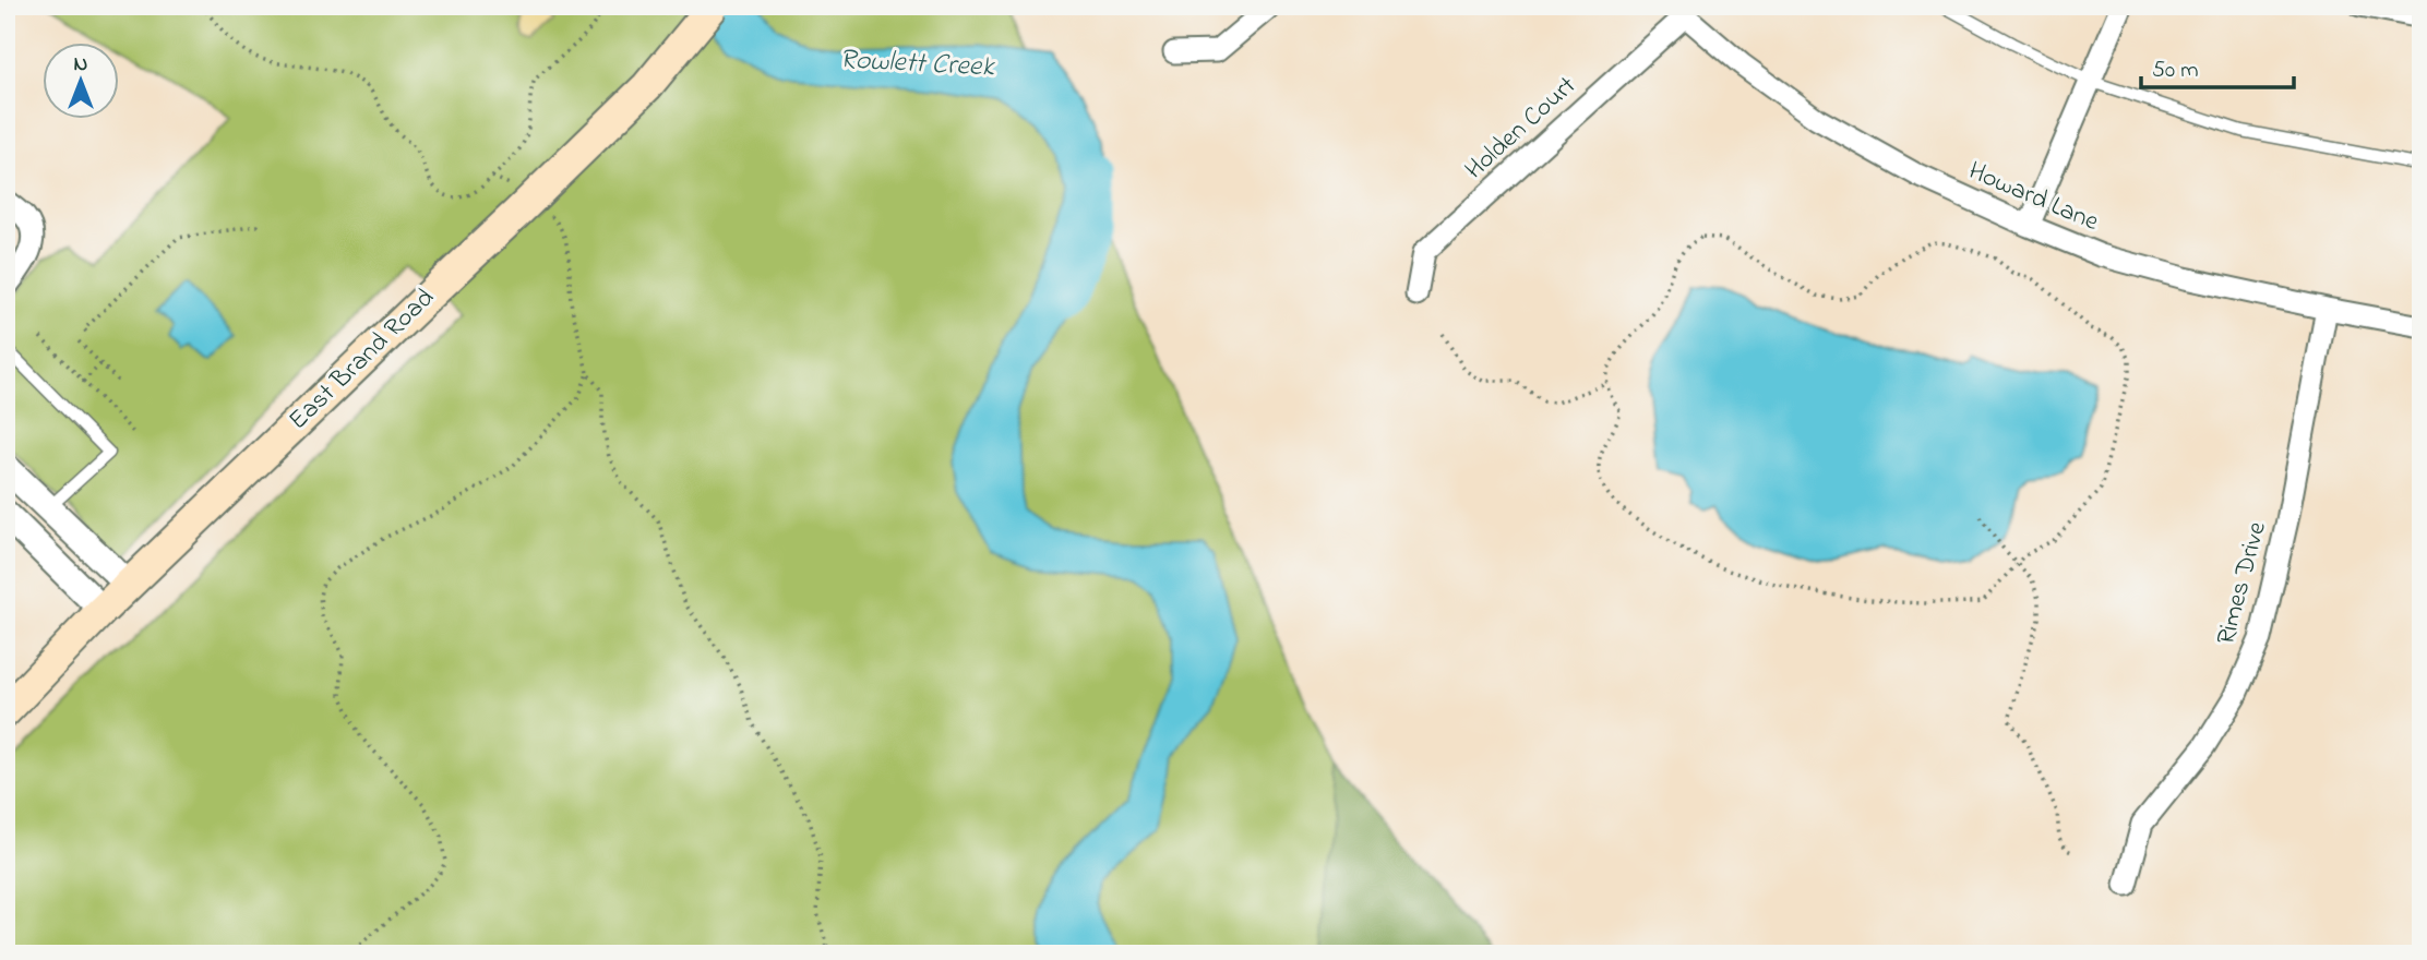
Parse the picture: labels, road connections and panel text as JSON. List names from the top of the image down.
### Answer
{
  "streets": {
    "main road": ["East Brand Road"],
    "street": ["Holden Court", "Howard Lane", "Rimes Drive"]
  },
  "crossings": [
    ["Holden Court", "Howard Lane"],
    ["Howard Lane", "Rimes Drive"]
  ],
  "water": ["Rowlett Creek"],
  "scale_bar": "50 m",
  "north": "top"
}
